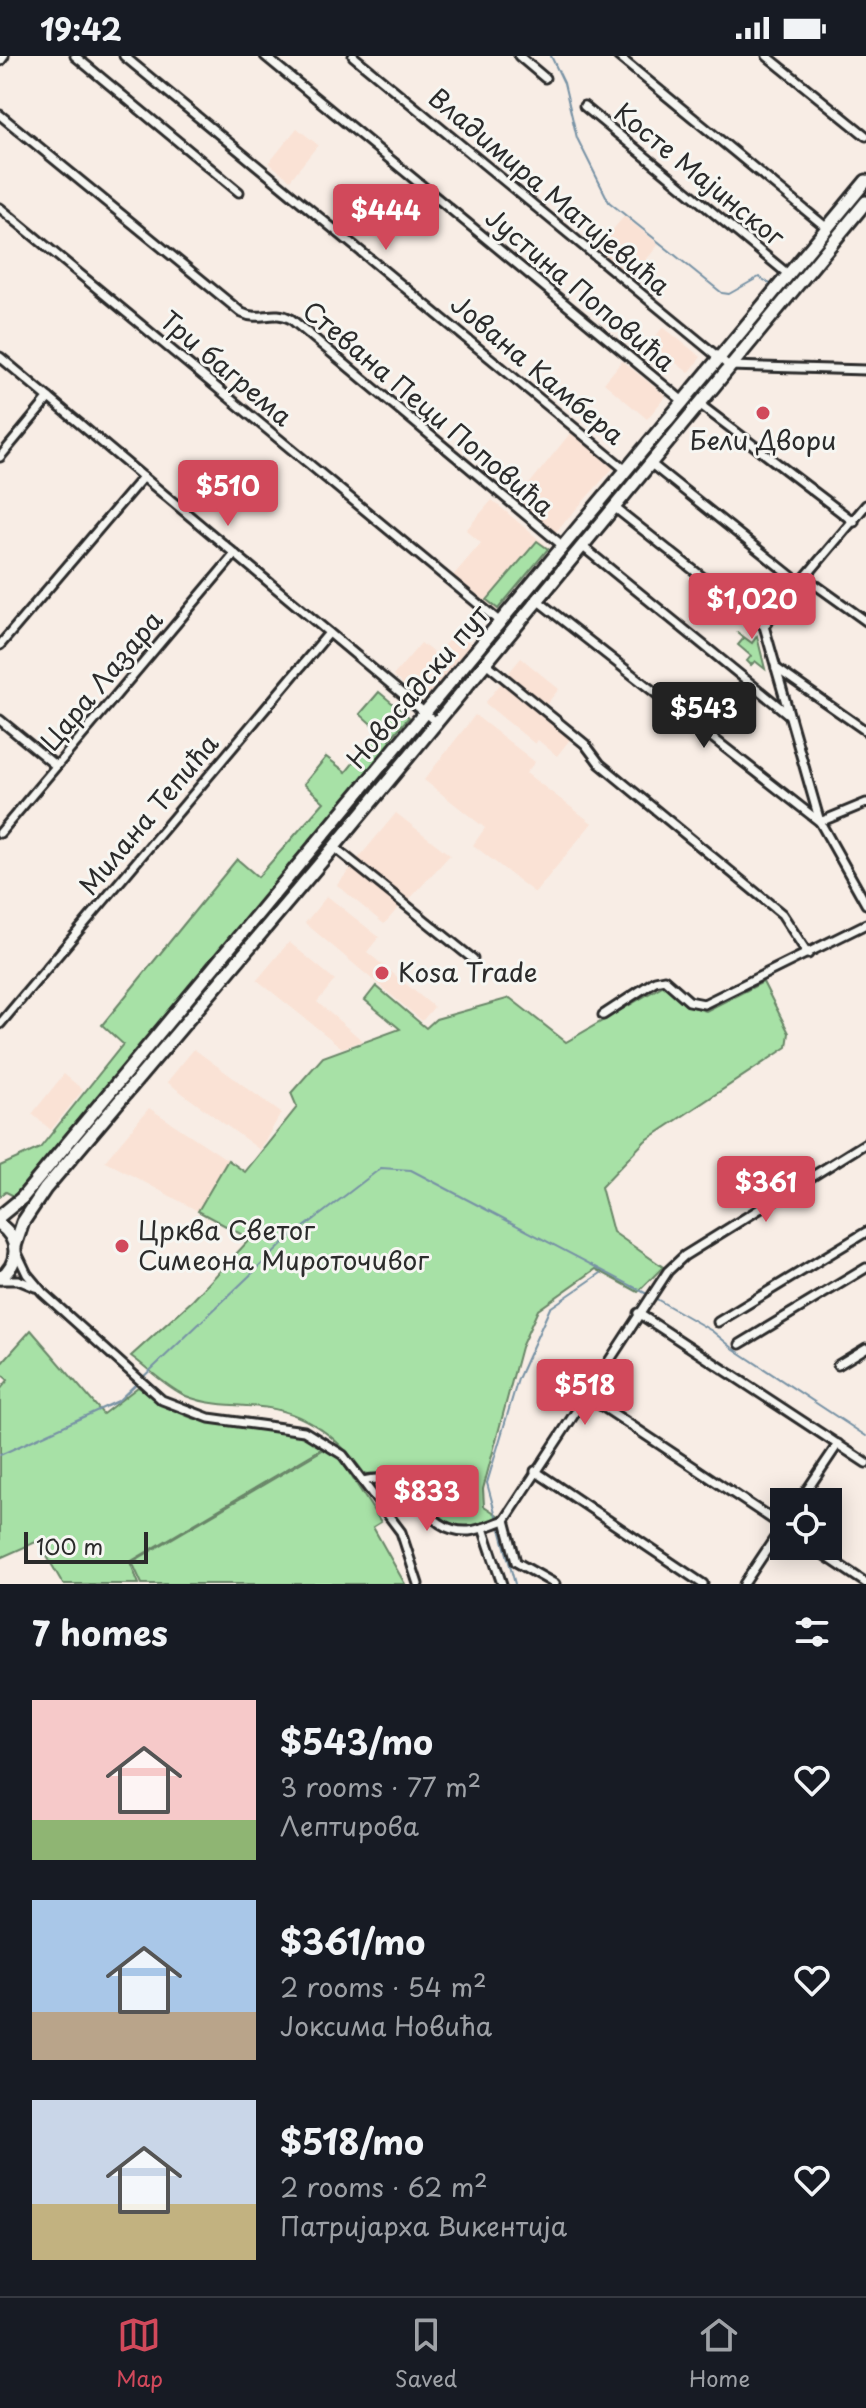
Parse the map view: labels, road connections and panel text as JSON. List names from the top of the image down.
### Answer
{
  "streets": {
    "main road": ["Новосадски пут"],
    "street": [
      "Косте Мајинског",
      "Владимира Матијевића",
      "Јустина Поповића",
      "Три багрема",
      "Јована Камбера",
      "Стевана Пеци Поповића",
      "Цара Лазара",
      "Милана Тепића"
    ]
  },
  "crossings": [
    ["Косте Мајинског", "Новосадски пут"],
    ["Владимира Матијевића", "Новосадски пут"],
    ["Јустина Поповића", "Новосадски пут"],
    ["Три багрема", "Новосадски пут"],
    ["Јована Камбера", "Новосадски пут"],
    ["Стевана Пеци Поповића", "Новосадски пут"]
  ],
  "places": ["Бели Двори", "Kosa Trade", "Црква Светог Симеона Мироточивог"],
  "scale_bar": "100 m",
  "page": {
    "status": "19:42",
    "price": [
      "$444",
      "$510",
      "$1,020",
      "$543",
      "$361",
      "$518",
      "$833"
    ],
    "scale": "100 m",
    "heading": "7 homes",
    "list": [
      {
        "name": "$543/mo",
        "note": "3 rooms · 77 m² · Лептирова"
      },
      {
        "name": "$361/mo",
        "note": "2 rooms · 54 m² · Јоксима Новића"
      },
      {
        "name": "$518/mo",
        "note": "2 rooms · 62 m² · Патријарха Викентија"
      }
    ],
    "tabs": ["Map", "Saved", "Home"]
  }
}
